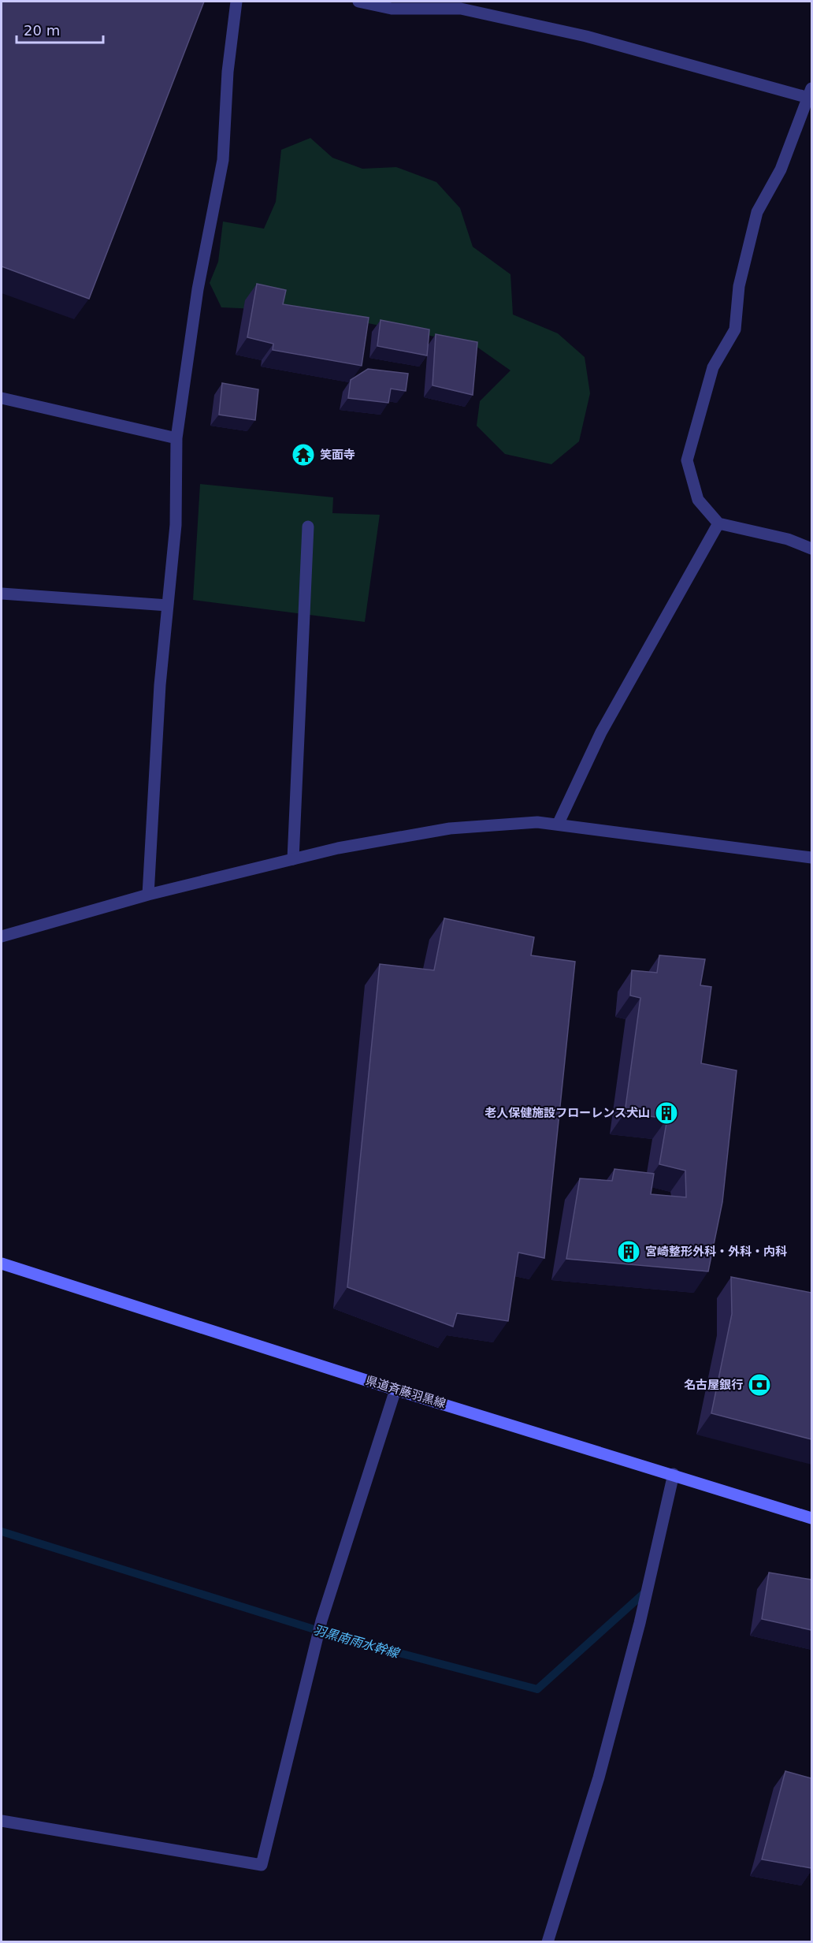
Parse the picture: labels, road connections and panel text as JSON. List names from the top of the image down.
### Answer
{
  "streets": {
    "main road": ["県道斉藤羽黒線"]
  },
  "water": ["羽黒南雨水幹線"],
  "places": {
    "temple": ["笑面寺"],
    "building": ["老人保健施設フローレンス犬山", "宮崎整形外科・外科・内科"],
    "bank": ["名古屋銀行"]
  },
  "scale_bar": "20 m"
}
